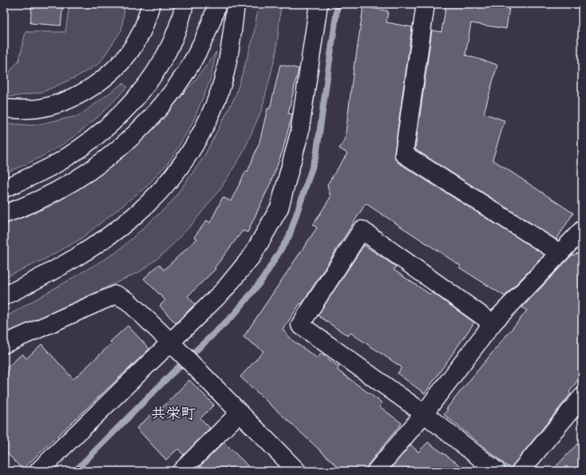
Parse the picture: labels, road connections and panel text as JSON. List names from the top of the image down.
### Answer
{
  "districts": ["共栄町"]
}
